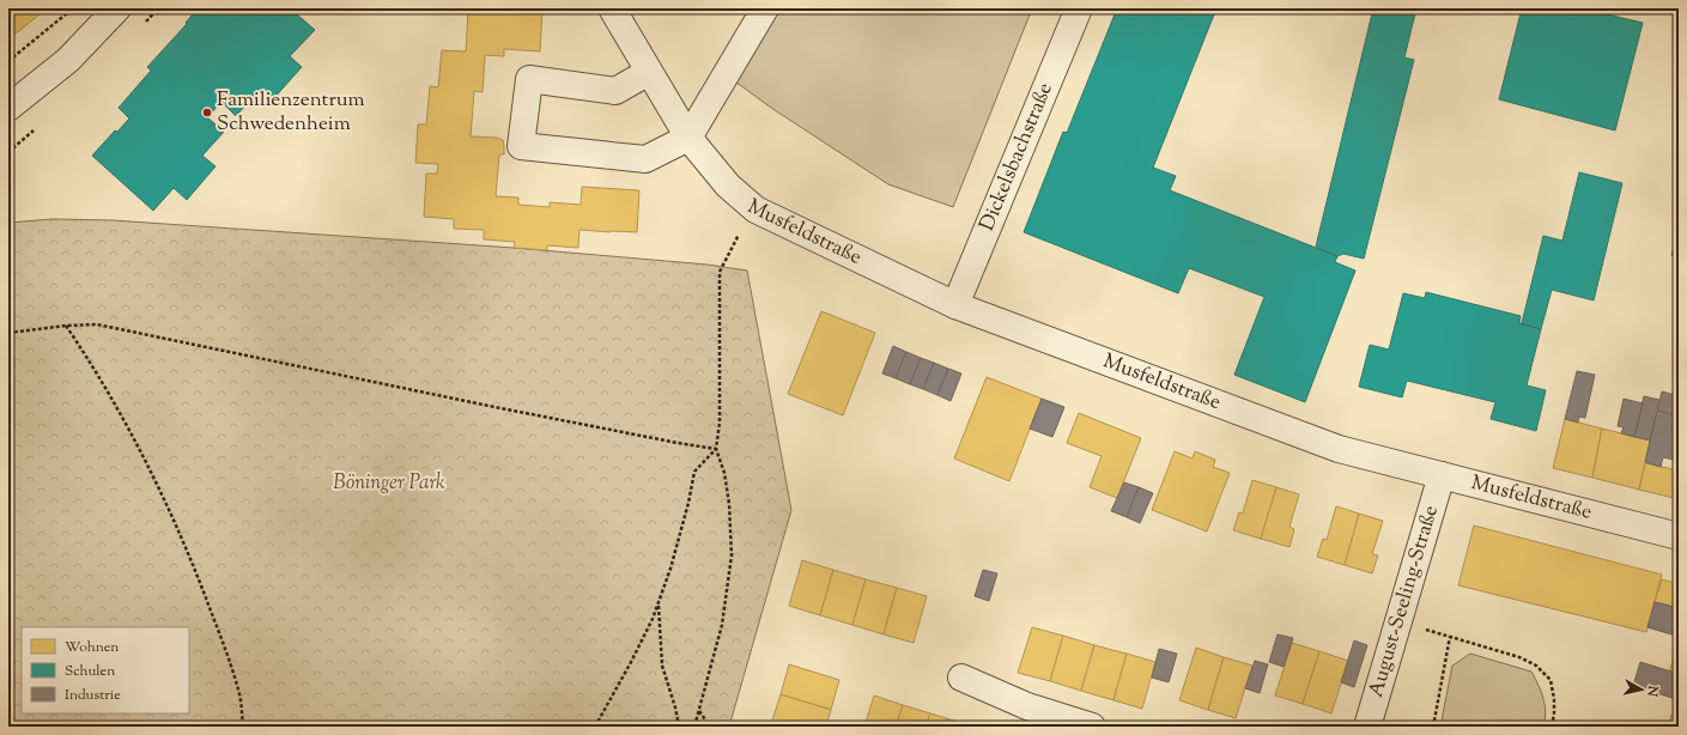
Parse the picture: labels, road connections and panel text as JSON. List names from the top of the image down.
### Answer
{
  "streets": {
    "street": ["Dickelsbachstraße", "Musfeldstraße", "August-Seeling-Straße"]
  },
  "crossings": [
    ["Dickelsbachstraße", "Musfeldstraße"],
    ["Musfeldstraße", "August-Seeling-Straße"]
  ],
  "parks": ["Böninger Park"],
  "places": ["Familienzentrum Schwedenheim"],
  "legend": ["Wohnen", "Schulen", "Industrie"],
  "north": "right"
}
